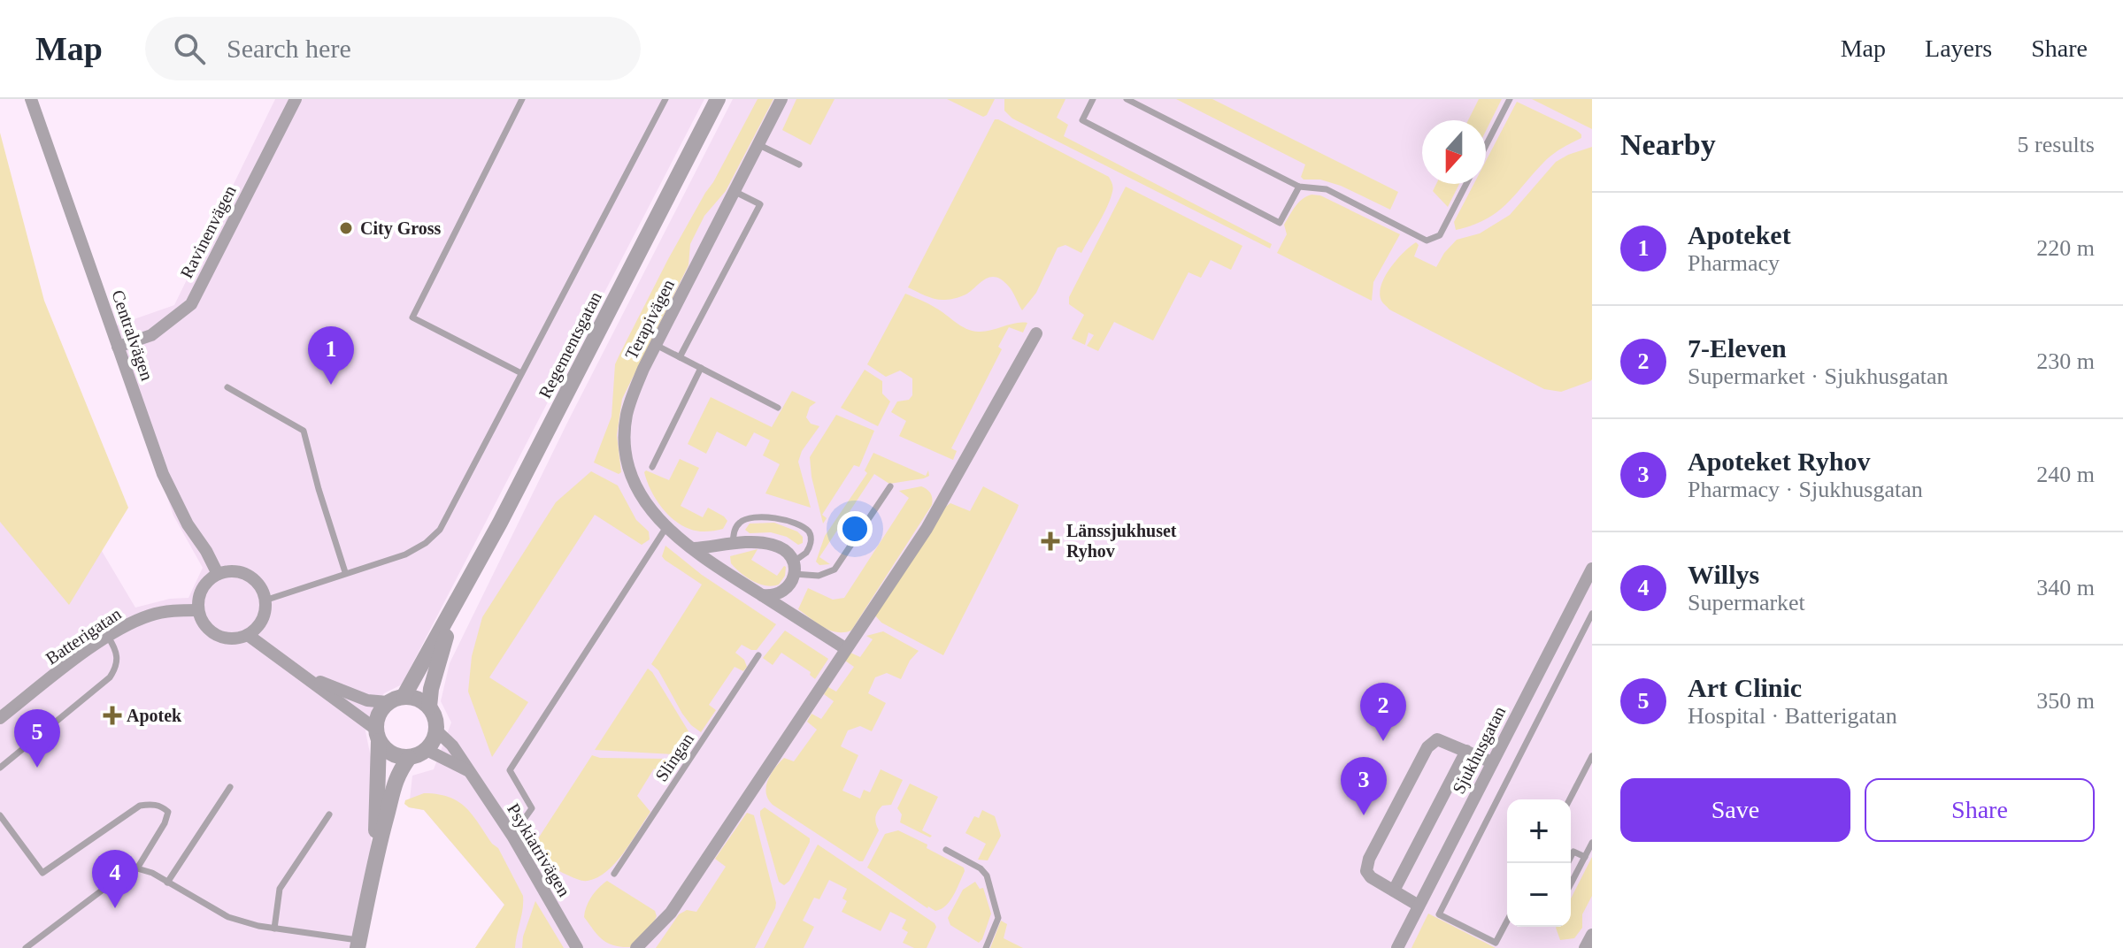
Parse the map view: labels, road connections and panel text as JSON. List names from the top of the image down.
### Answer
{
  "streets": {
    "street": [
      "Ravinenvägen",
      "Terapivägen",
      "Centralvägen",
      "Regementsgatan",
      "Batterigatan",
      "Sjukhusgatan",
      "Psykiatrivägen"
    ],
    "lane": ["Slingan"]
  },
  "crossings": [
    ["Ravinenvägen", "Centralvägen"],
    ["Centralvägen", "Batterigatan"],
    ["Regementsgatan", "Psykiatrivägen"]
  ],
  "places": {
    "other": ["City Gross"],
    "health": ["Länssjukhuset Ryhov", "Apotek"]
  },
  "north": "bottom",
  "page": {
    "header": "Map",
    "search": "Search here",
    "nav": ["Map", "Layers", "Share"],
    "heading": ["Nearby", "5 results"],
    "list": [
      {
        "mark": "1",
        "name": "Apoteket",
        "note": "Pharmacy",
        "value": "220 m"
      },
      {
        "mark": "2",
        "name": "7-Eleven",
        "note": "Supermarket · Sjukhusgatan",
        "value": "230 m"
      },
      {
        "mark": "3",
        "name": "Apoteket Ryhov",
        "note": "Pharmacy · Sjukhusgatan",
        "value": "240 m"
      },
      {
        "mark": "4",
        "name": "Willys",
        "note": "Supermarket",
        "value": "340 m"
      },
      {
        "mark": "5",
        "name": "Art Clinic",
        "note": "Hospital · Batterigatan",
        "value": "350 m"
      }
    ],
    "pins": [
      "1",
      "2",
      "5",
      "3",
      "4"
    ],
    "buttons": ["Save", "Share"],
    "map_buttons": ["+", "−"]
  }
}
